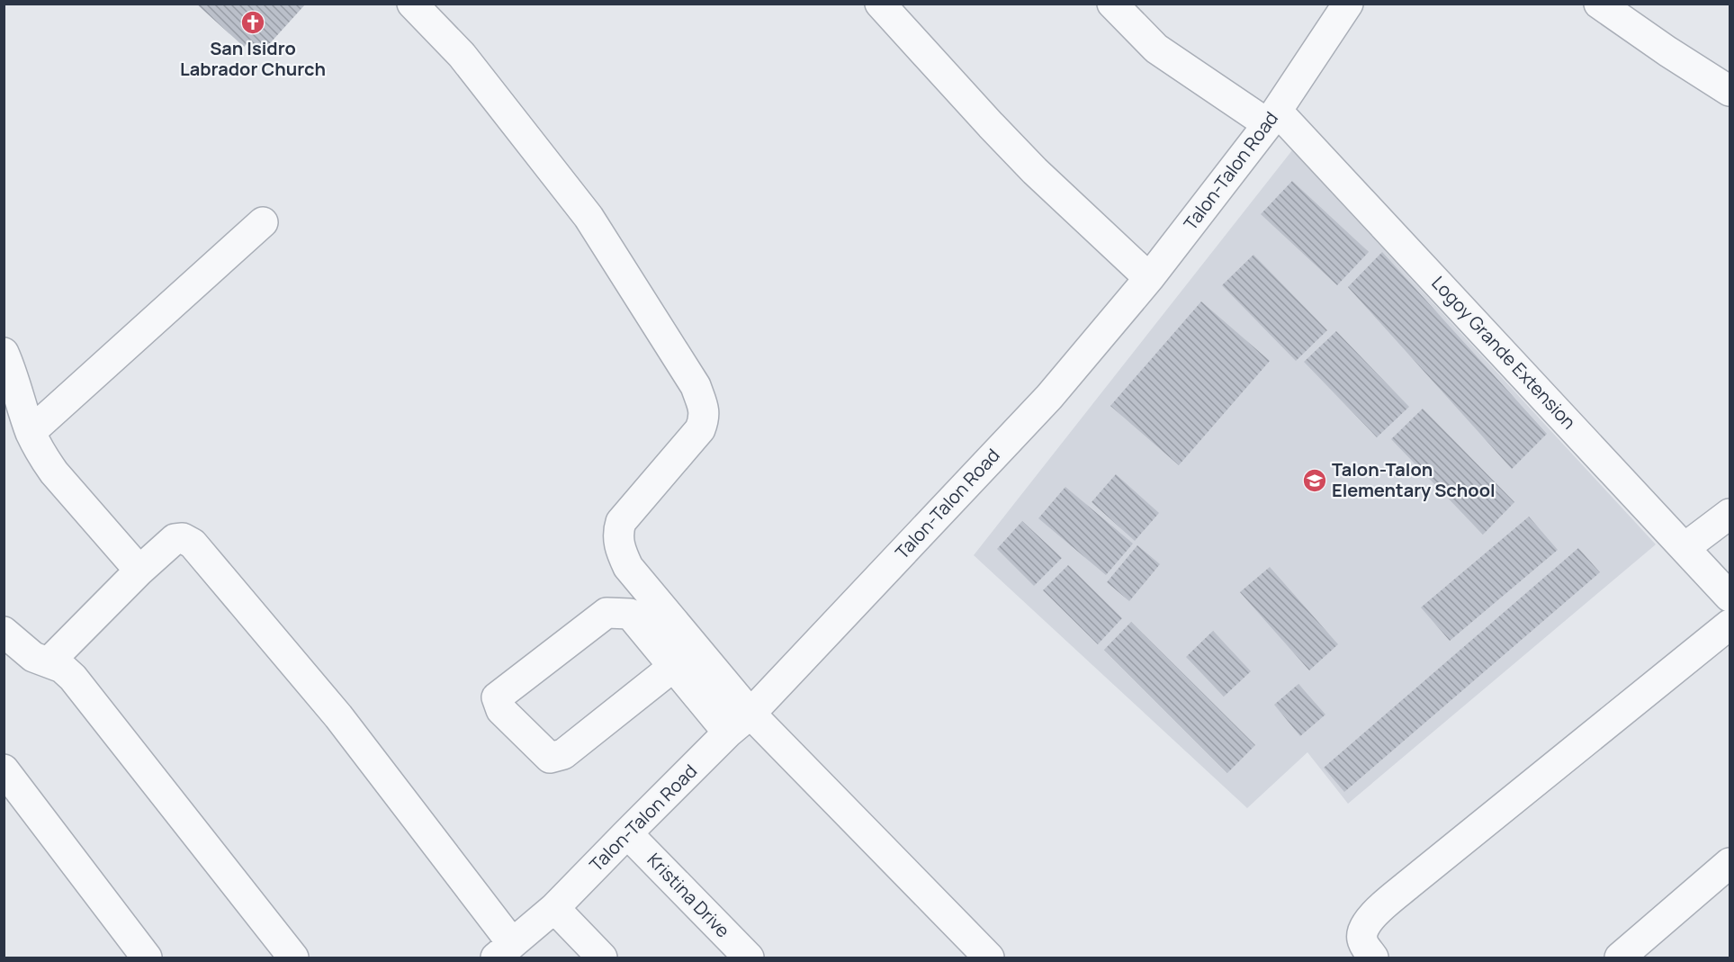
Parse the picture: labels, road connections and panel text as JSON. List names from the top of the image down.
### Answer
{
  "streets": {
    "street": ["Talon-Talon Road", "Logoy Grande Extension", "Kristina Drive"]
  },
  "crossings": [
    ["Talon-Talon Road", "Logoy Grande Extension"],
    ["Talon-Talon Road", "Kristina Drive"]
  ],
  "places": {
    "church": ["San Isidro Labrador Church"],
    "school or university": ["Talon-Talon Elementary School"]
  }
}
